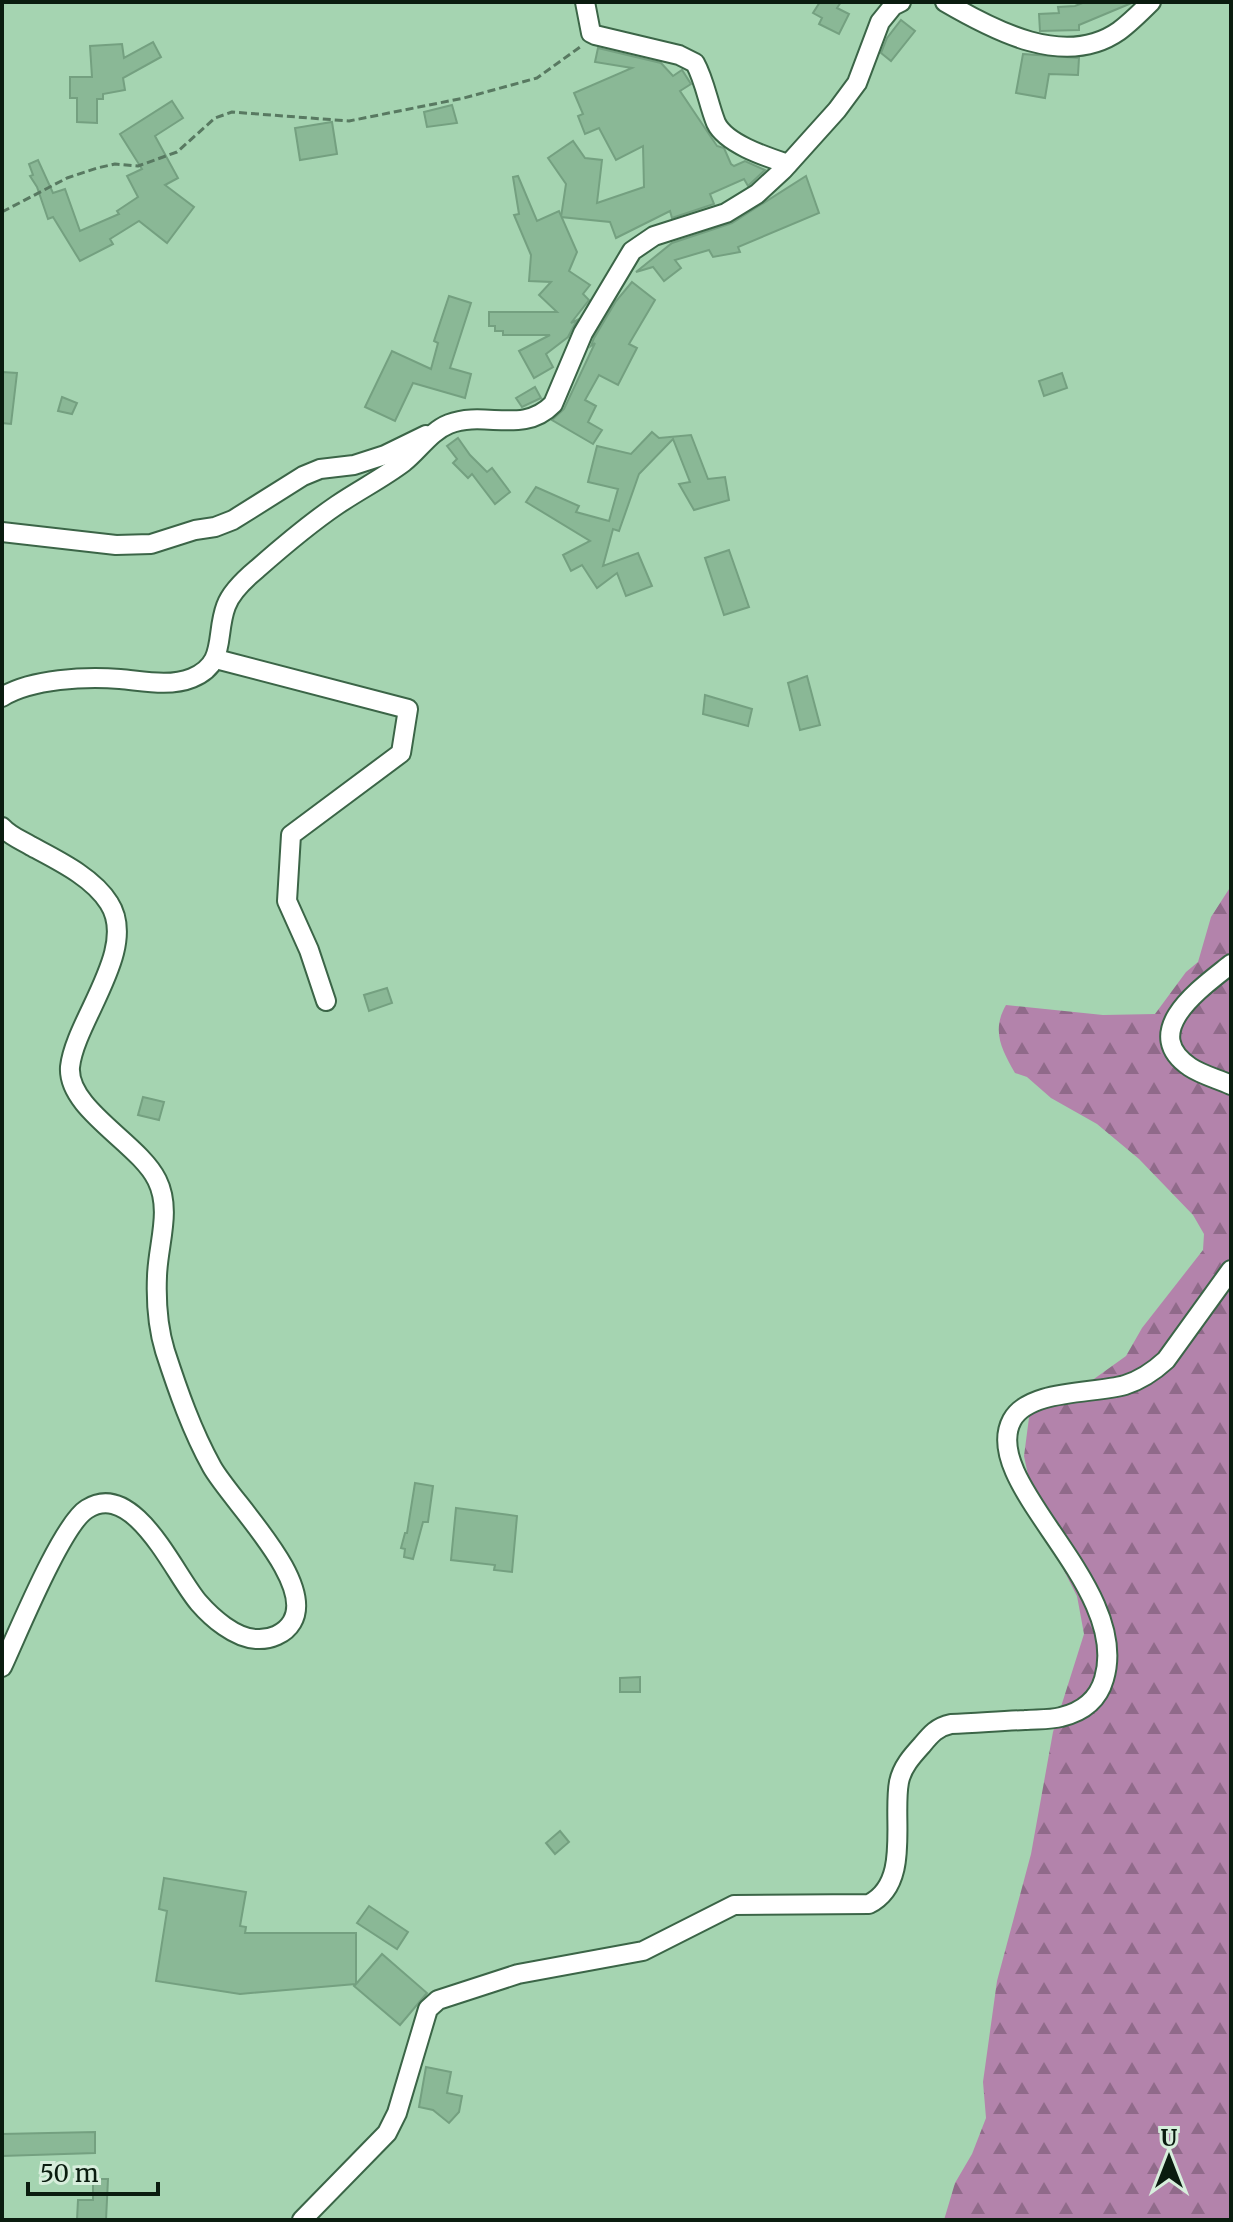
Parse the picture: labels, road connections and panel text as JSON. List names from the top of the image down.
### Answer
{
  "scale_bar": "50 m",
  "north": "top"
}
